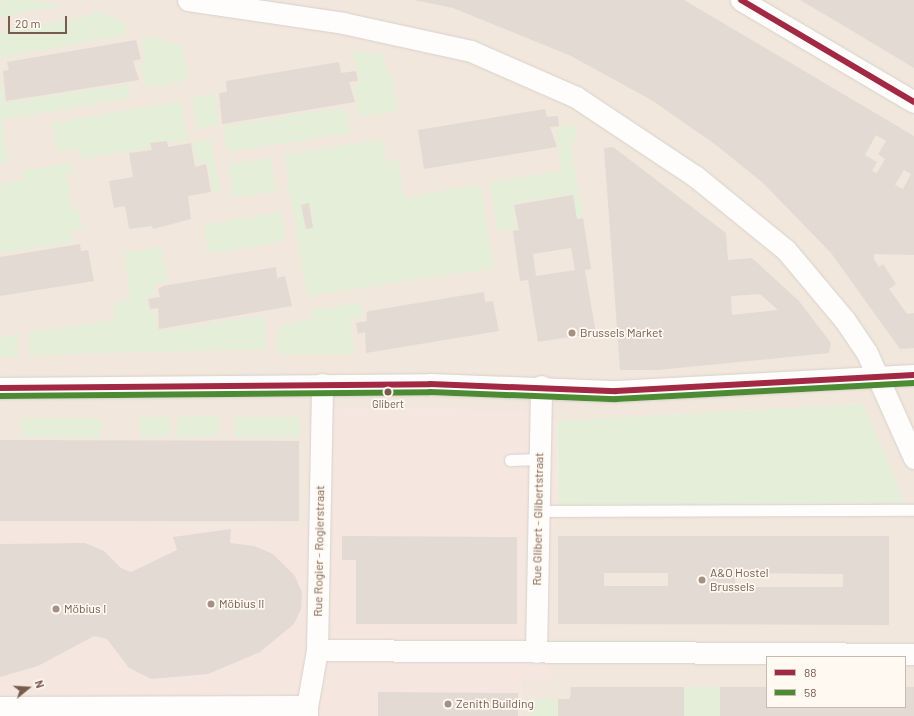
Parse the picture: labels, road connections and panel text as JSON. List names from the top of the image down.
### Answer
{
  "streets": {
    "street": ["Rue Glibert - Glibertstraat", "Rue Rogier - Rogierstraat"]
  },
  "places": [
    "Brussels Market",
    "Glibert",
    "A&O Hostel Brussels",
    "Möbius II",
    "Möbius I",
    "Zenith Building"
  ],
  "lines": ["transit line 88", "transit line 58"],
  "legend": ["88", "58"],
  "scale_bar": "20 m",
  "north": "right"
}
